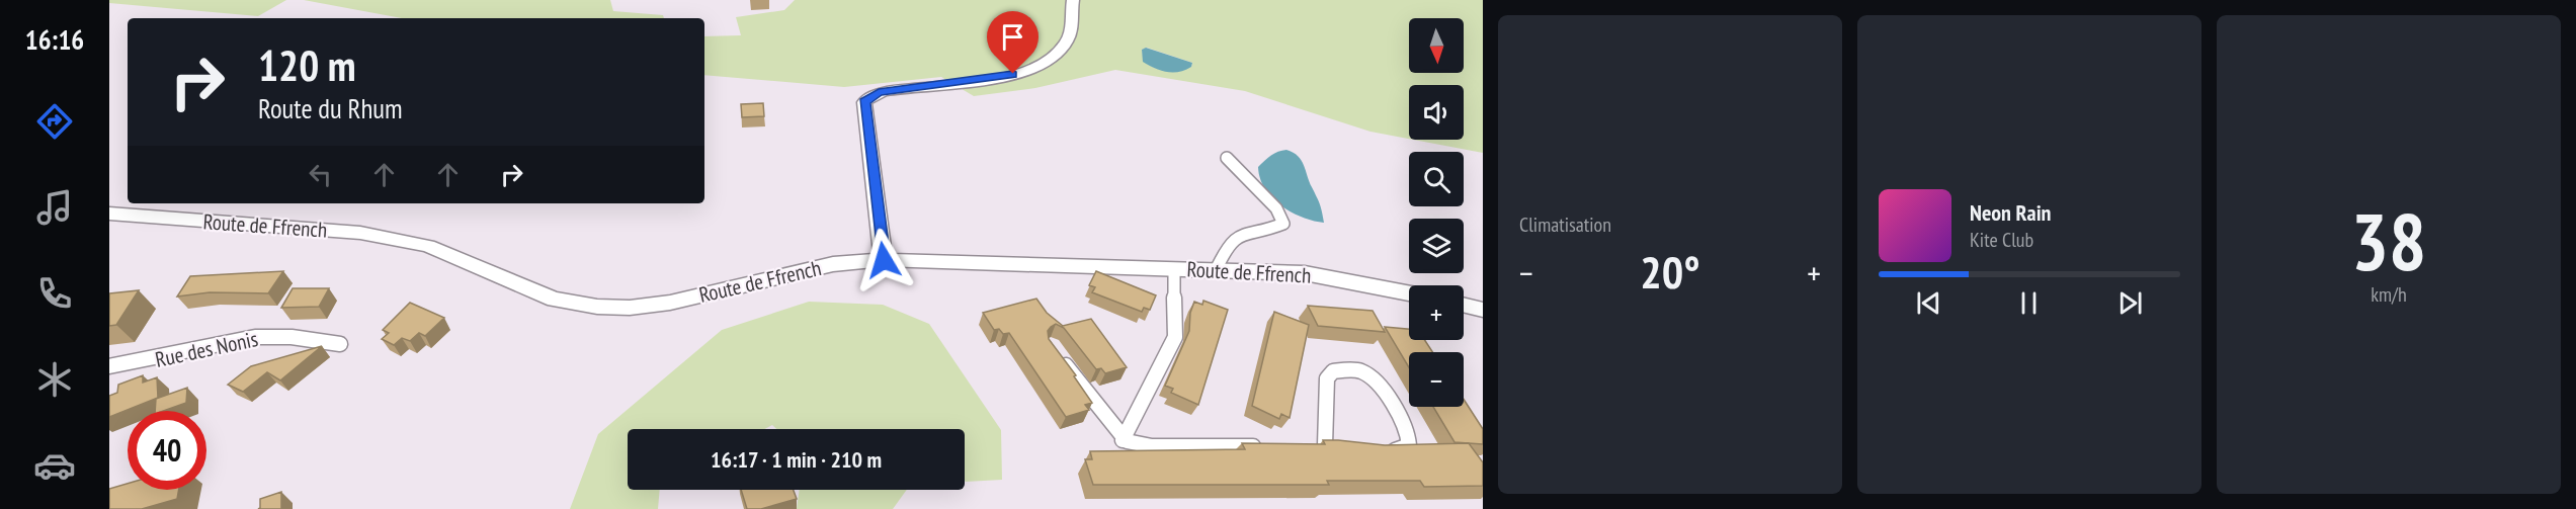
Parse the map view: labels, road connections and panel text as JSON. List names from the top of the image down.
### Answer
{
  "streets": {
    "main road": ["Route de Ffrench"],
    "street": ["Rue des Nonis"]
  },
  "north": "bottom",
  "page": {
    "tabs": "16:16",
    "tile": [
      "Climatisation",
      ["38", "km/h"]
    ],
    "map_buttons": ["+", "−"],
    "turn": ["120 m", "Route du Rhum"],
    "song": ["Neon Rain", "Kite Club"],
    "heat": ["−", "20°", "+"],
    "limit": "40",
    "trip": "16:17 · 1 min · 210 m"
  }
}
